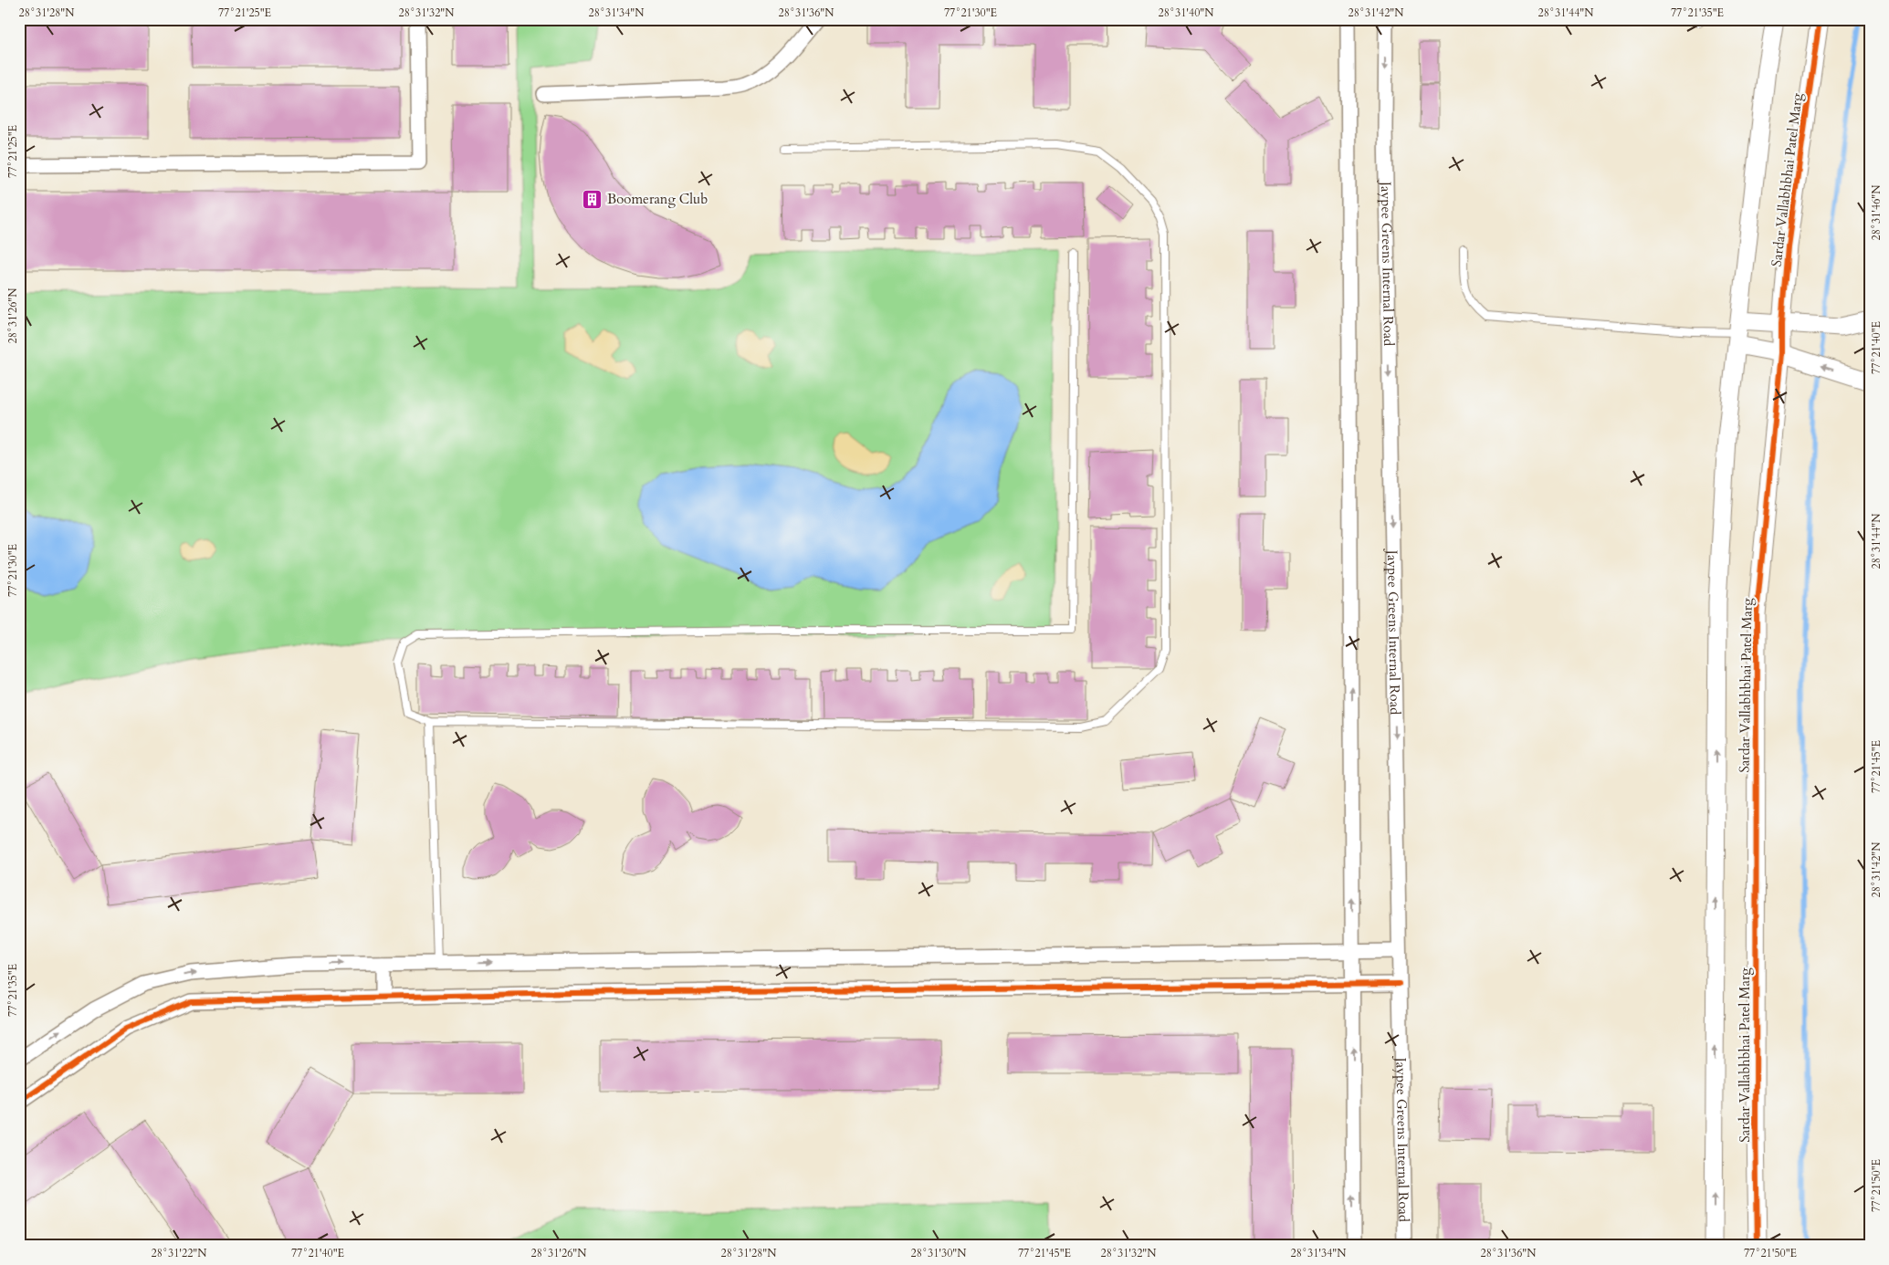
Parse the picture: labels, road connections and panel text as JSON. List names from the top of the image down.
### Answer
{
  "streets": {
    "street": ["Sardar Vallabhbhai Patel Marg", "Jaypee Greens Internal Road"]
  },
  "places": {
    "building": ["Boomerang Club"]
  },
  "coordinates": [
    "28°31'28\"N",
    "77°21'25\"E",
    "28°31'32\"N",
    "28°31'34\"N",
    "28°31'36\"N",
    "77°21'30\"E",
    "28°31'40\"N",
    "28°31'42\"N",
    "28°31'44\"N",
    "77°21'35\"E",
    "28°31'46\"N",
    "28°31'26\"N",
    "77°21'40\"E",
    "77°21'45\"E",
    "77°21'50\"E",
    "28°31'22\"N",
    "28°31'30\"N"
  ]
}
